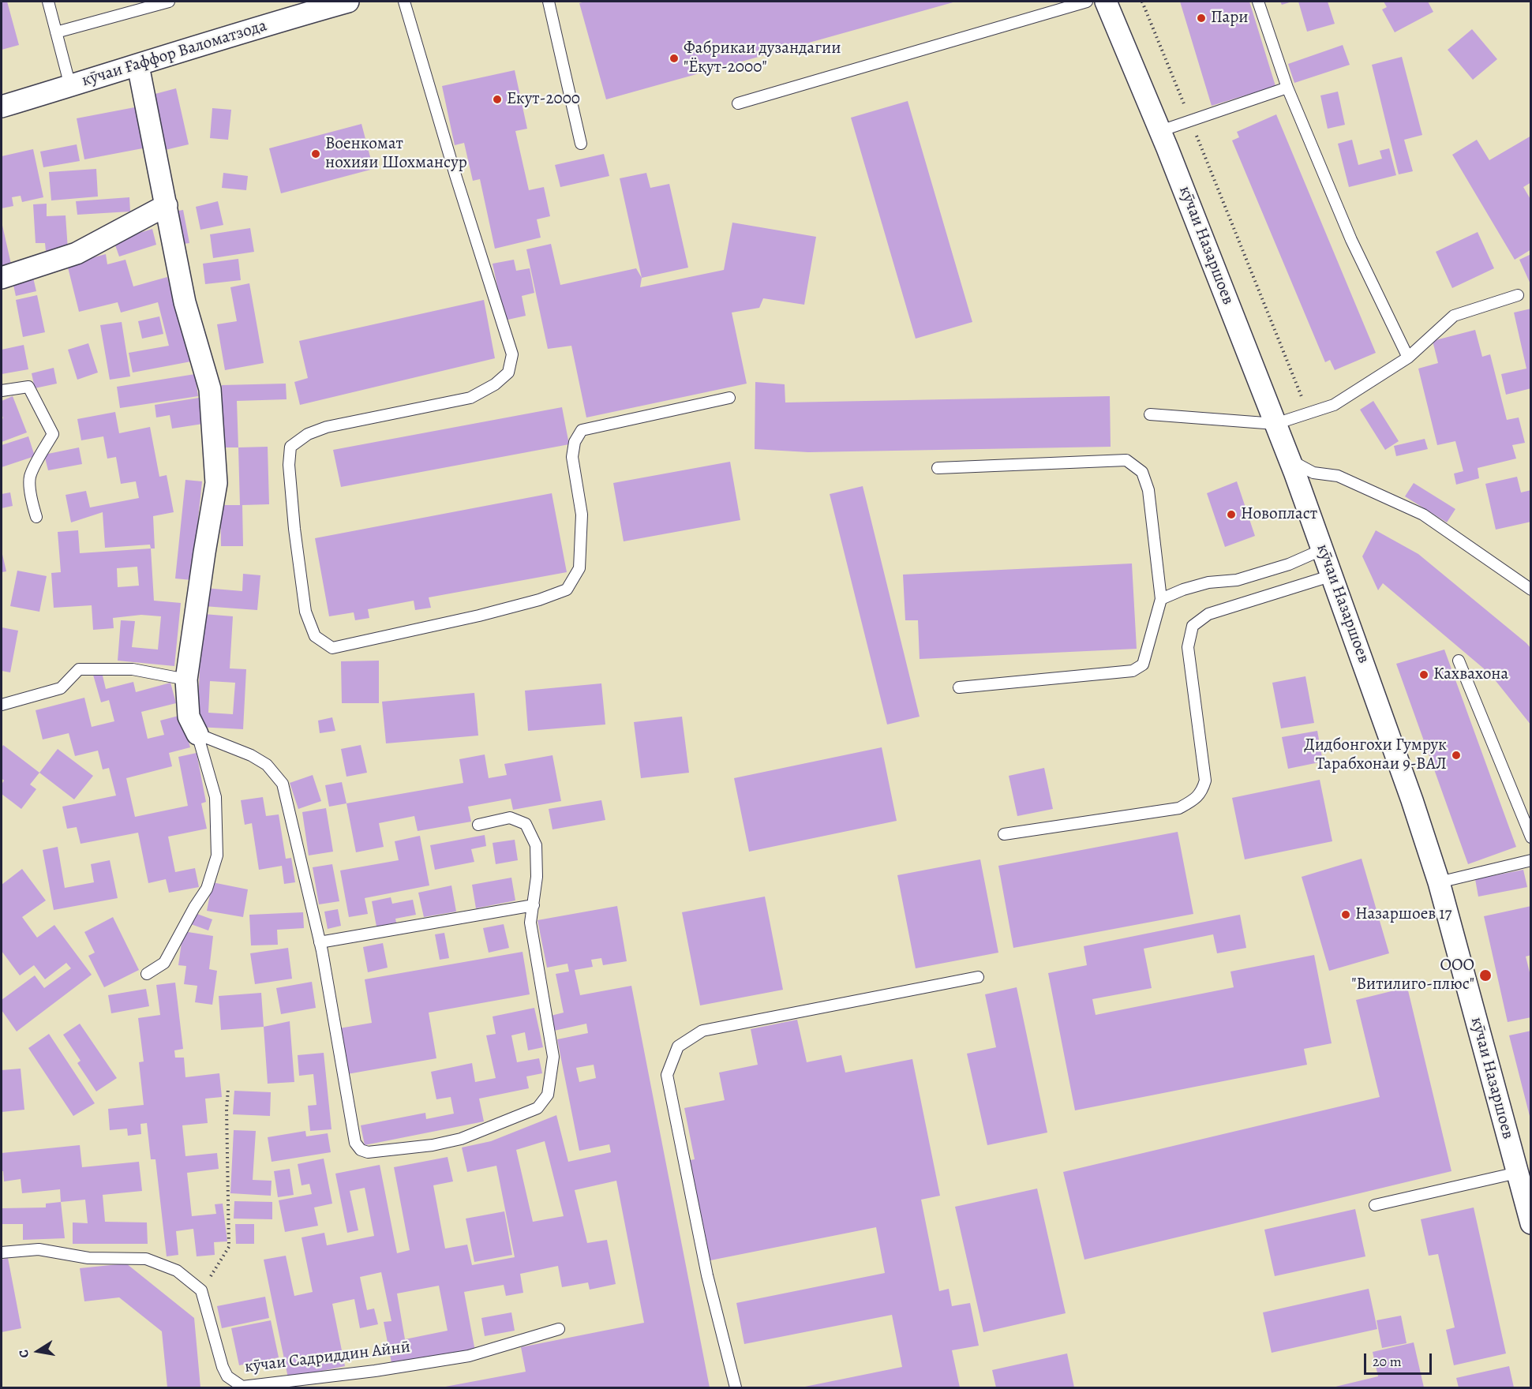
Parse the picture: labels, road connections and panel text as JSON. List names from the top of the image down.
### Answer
{
  "streets": {
    "street": ["кӯчаи Ғаффор Валоматзода", "кӯчаи Назаршоев"],
    "lane": ["кӯчаи Садриддин Айнӣ"]
  },
  "places": [
    "Пари",
    "Фабрикаи дузандагии \"Ёқут-2000\"",
    "Екут-2000",
    "Военкомат нохияи Шохмансур",
    "Новопласт",
    "Кахвахона",
    "Дидбонгохи Гумрук Тарабхонаи 9-ВАЛ",
    "Назаршоев 17",
    "ООО \"Витилиго-плюс\""
  ],
  "scale_bar": "20 m",
  "north": "left"
}
